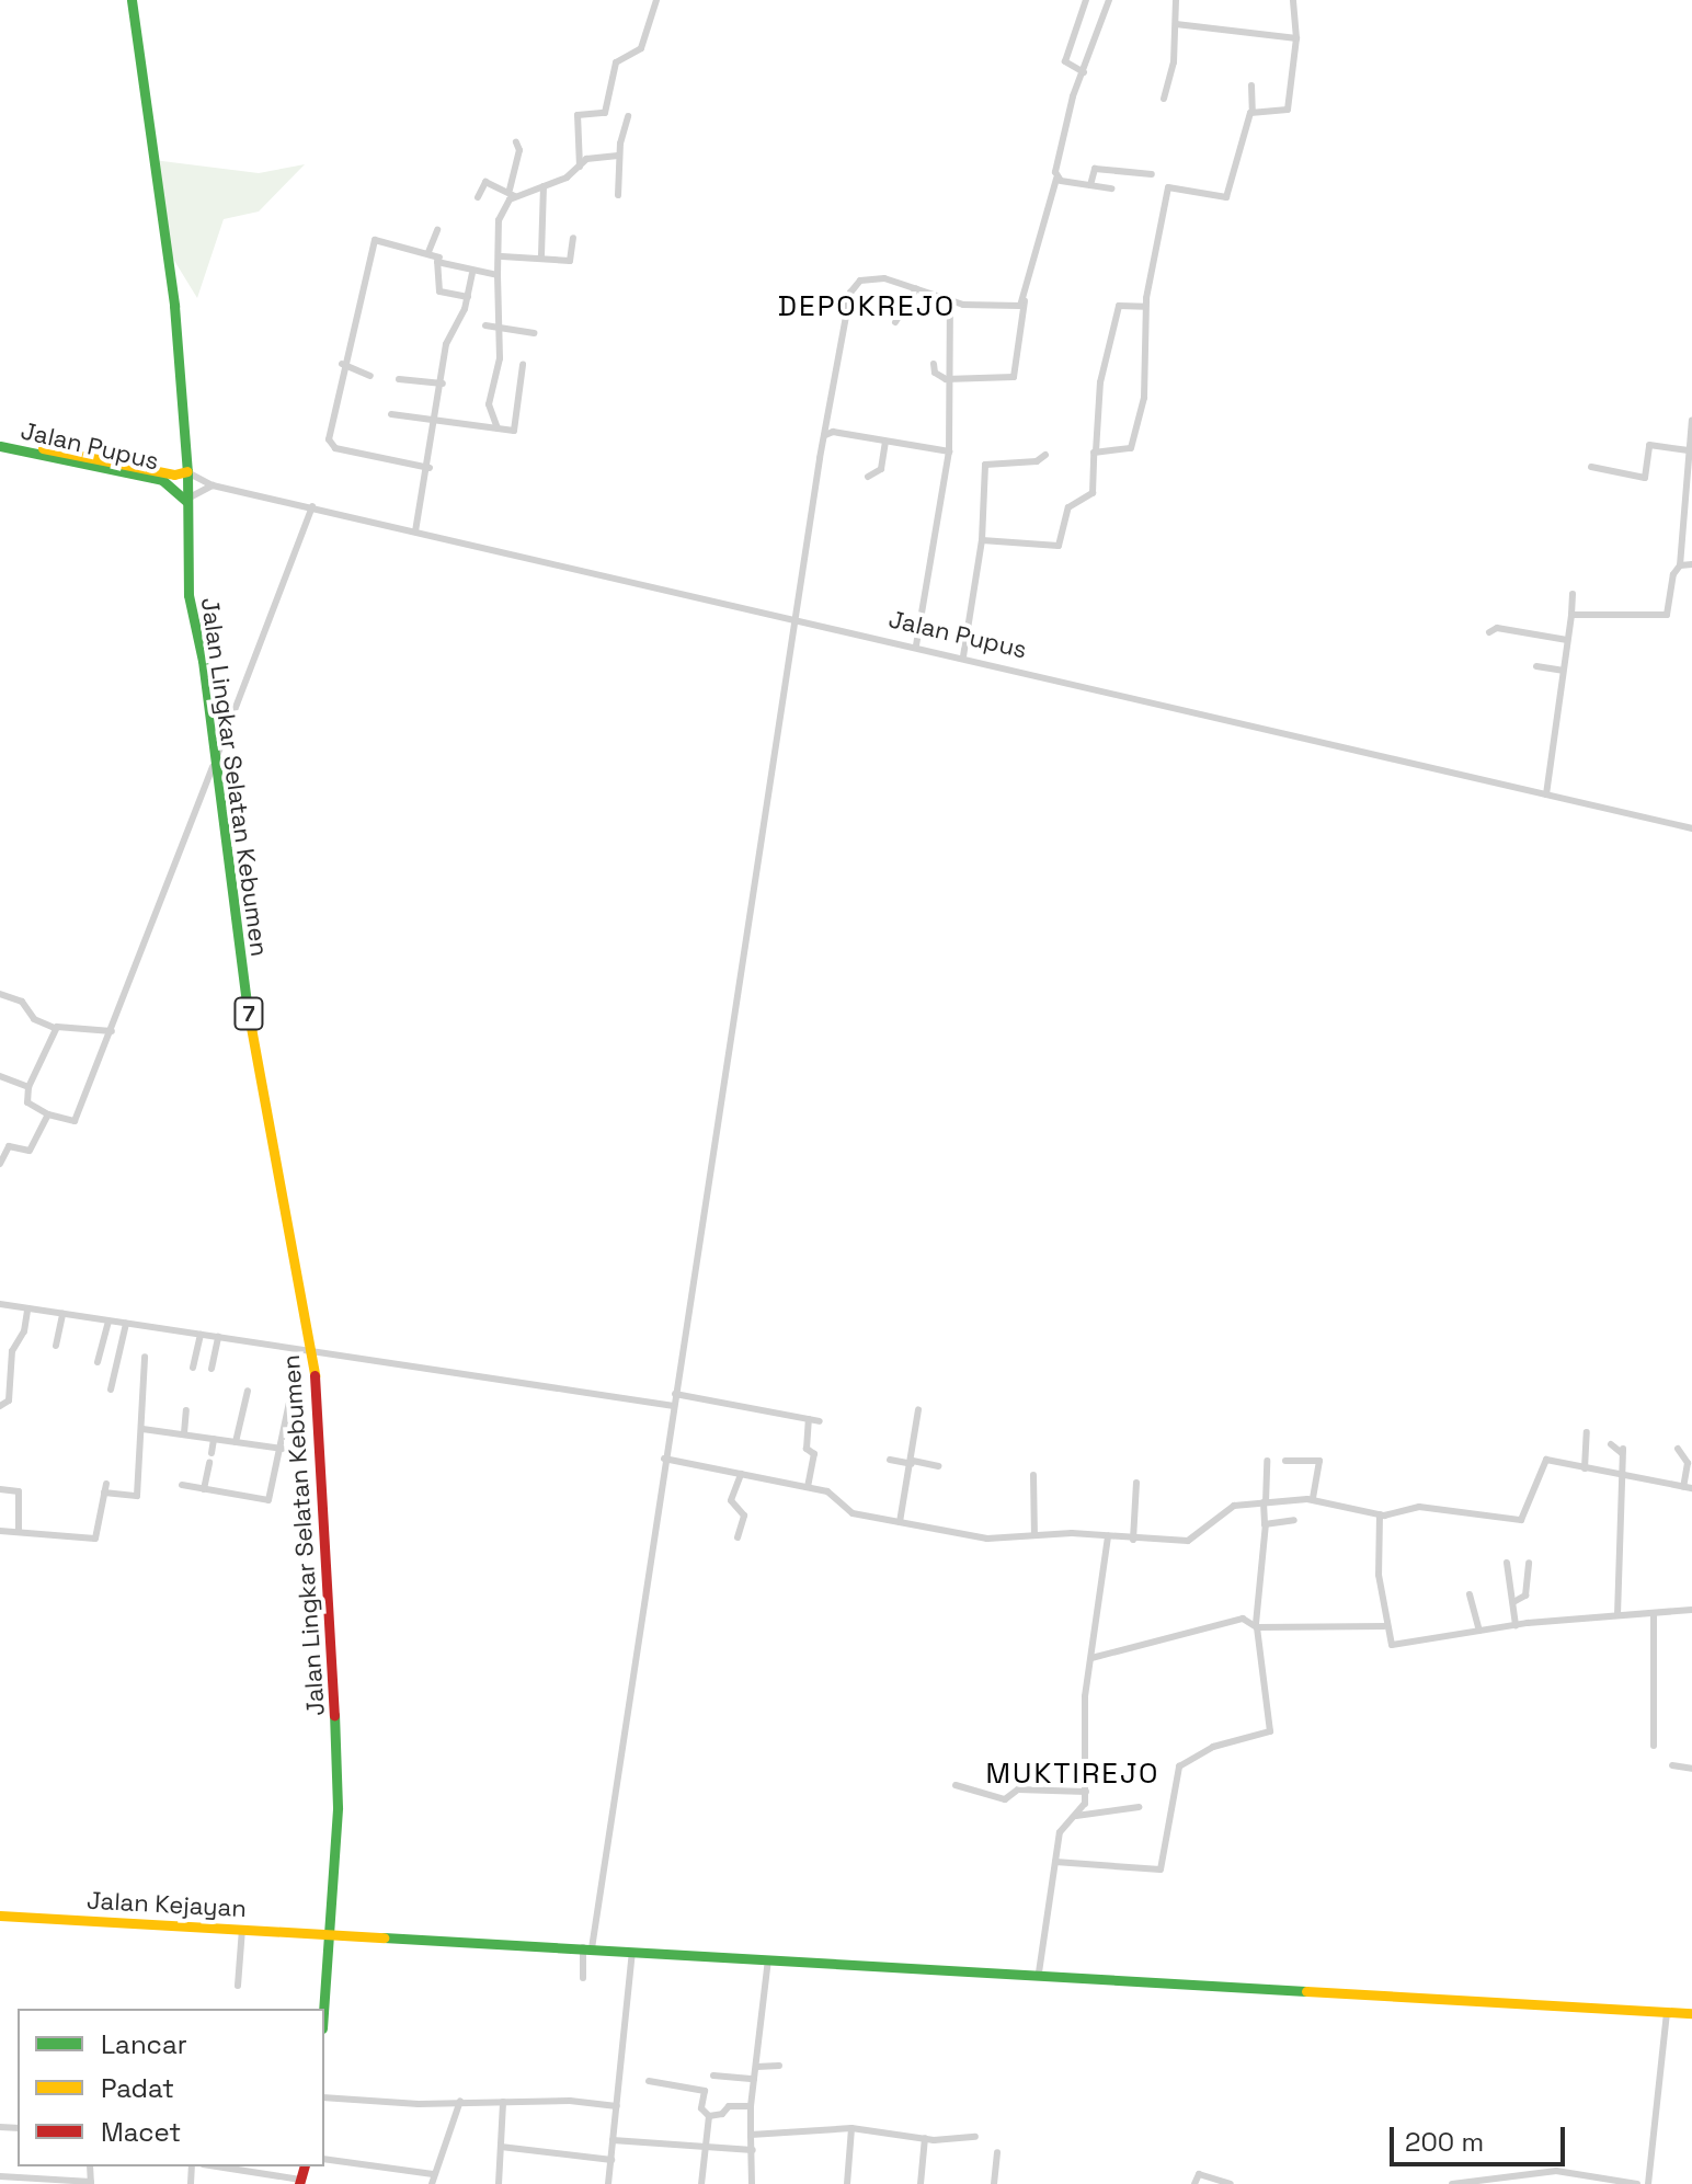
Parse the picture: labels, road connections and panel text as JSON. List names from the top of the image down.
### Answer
{
  "streets": {
    "main road": [
      "Jalan Pupus",
      "Jalan Lingkar Selatan Kebumen",
      "7",
      "Jalan Kejayan"
    ]
  },
  "crossings": [
    ["Jalan Pupus", "Jalan Lingkar Selatan Kebumen"],
    ["Jalan Lingkar Selatan Kebumen", "Jalan Kejayan"]
  ],
  "districts": ["DEPOKREJO", "MUKTIREJO"],
  "legend": ["Lancar", "Padat", "Macet"],
  "scale_bar": "200 m"
}
